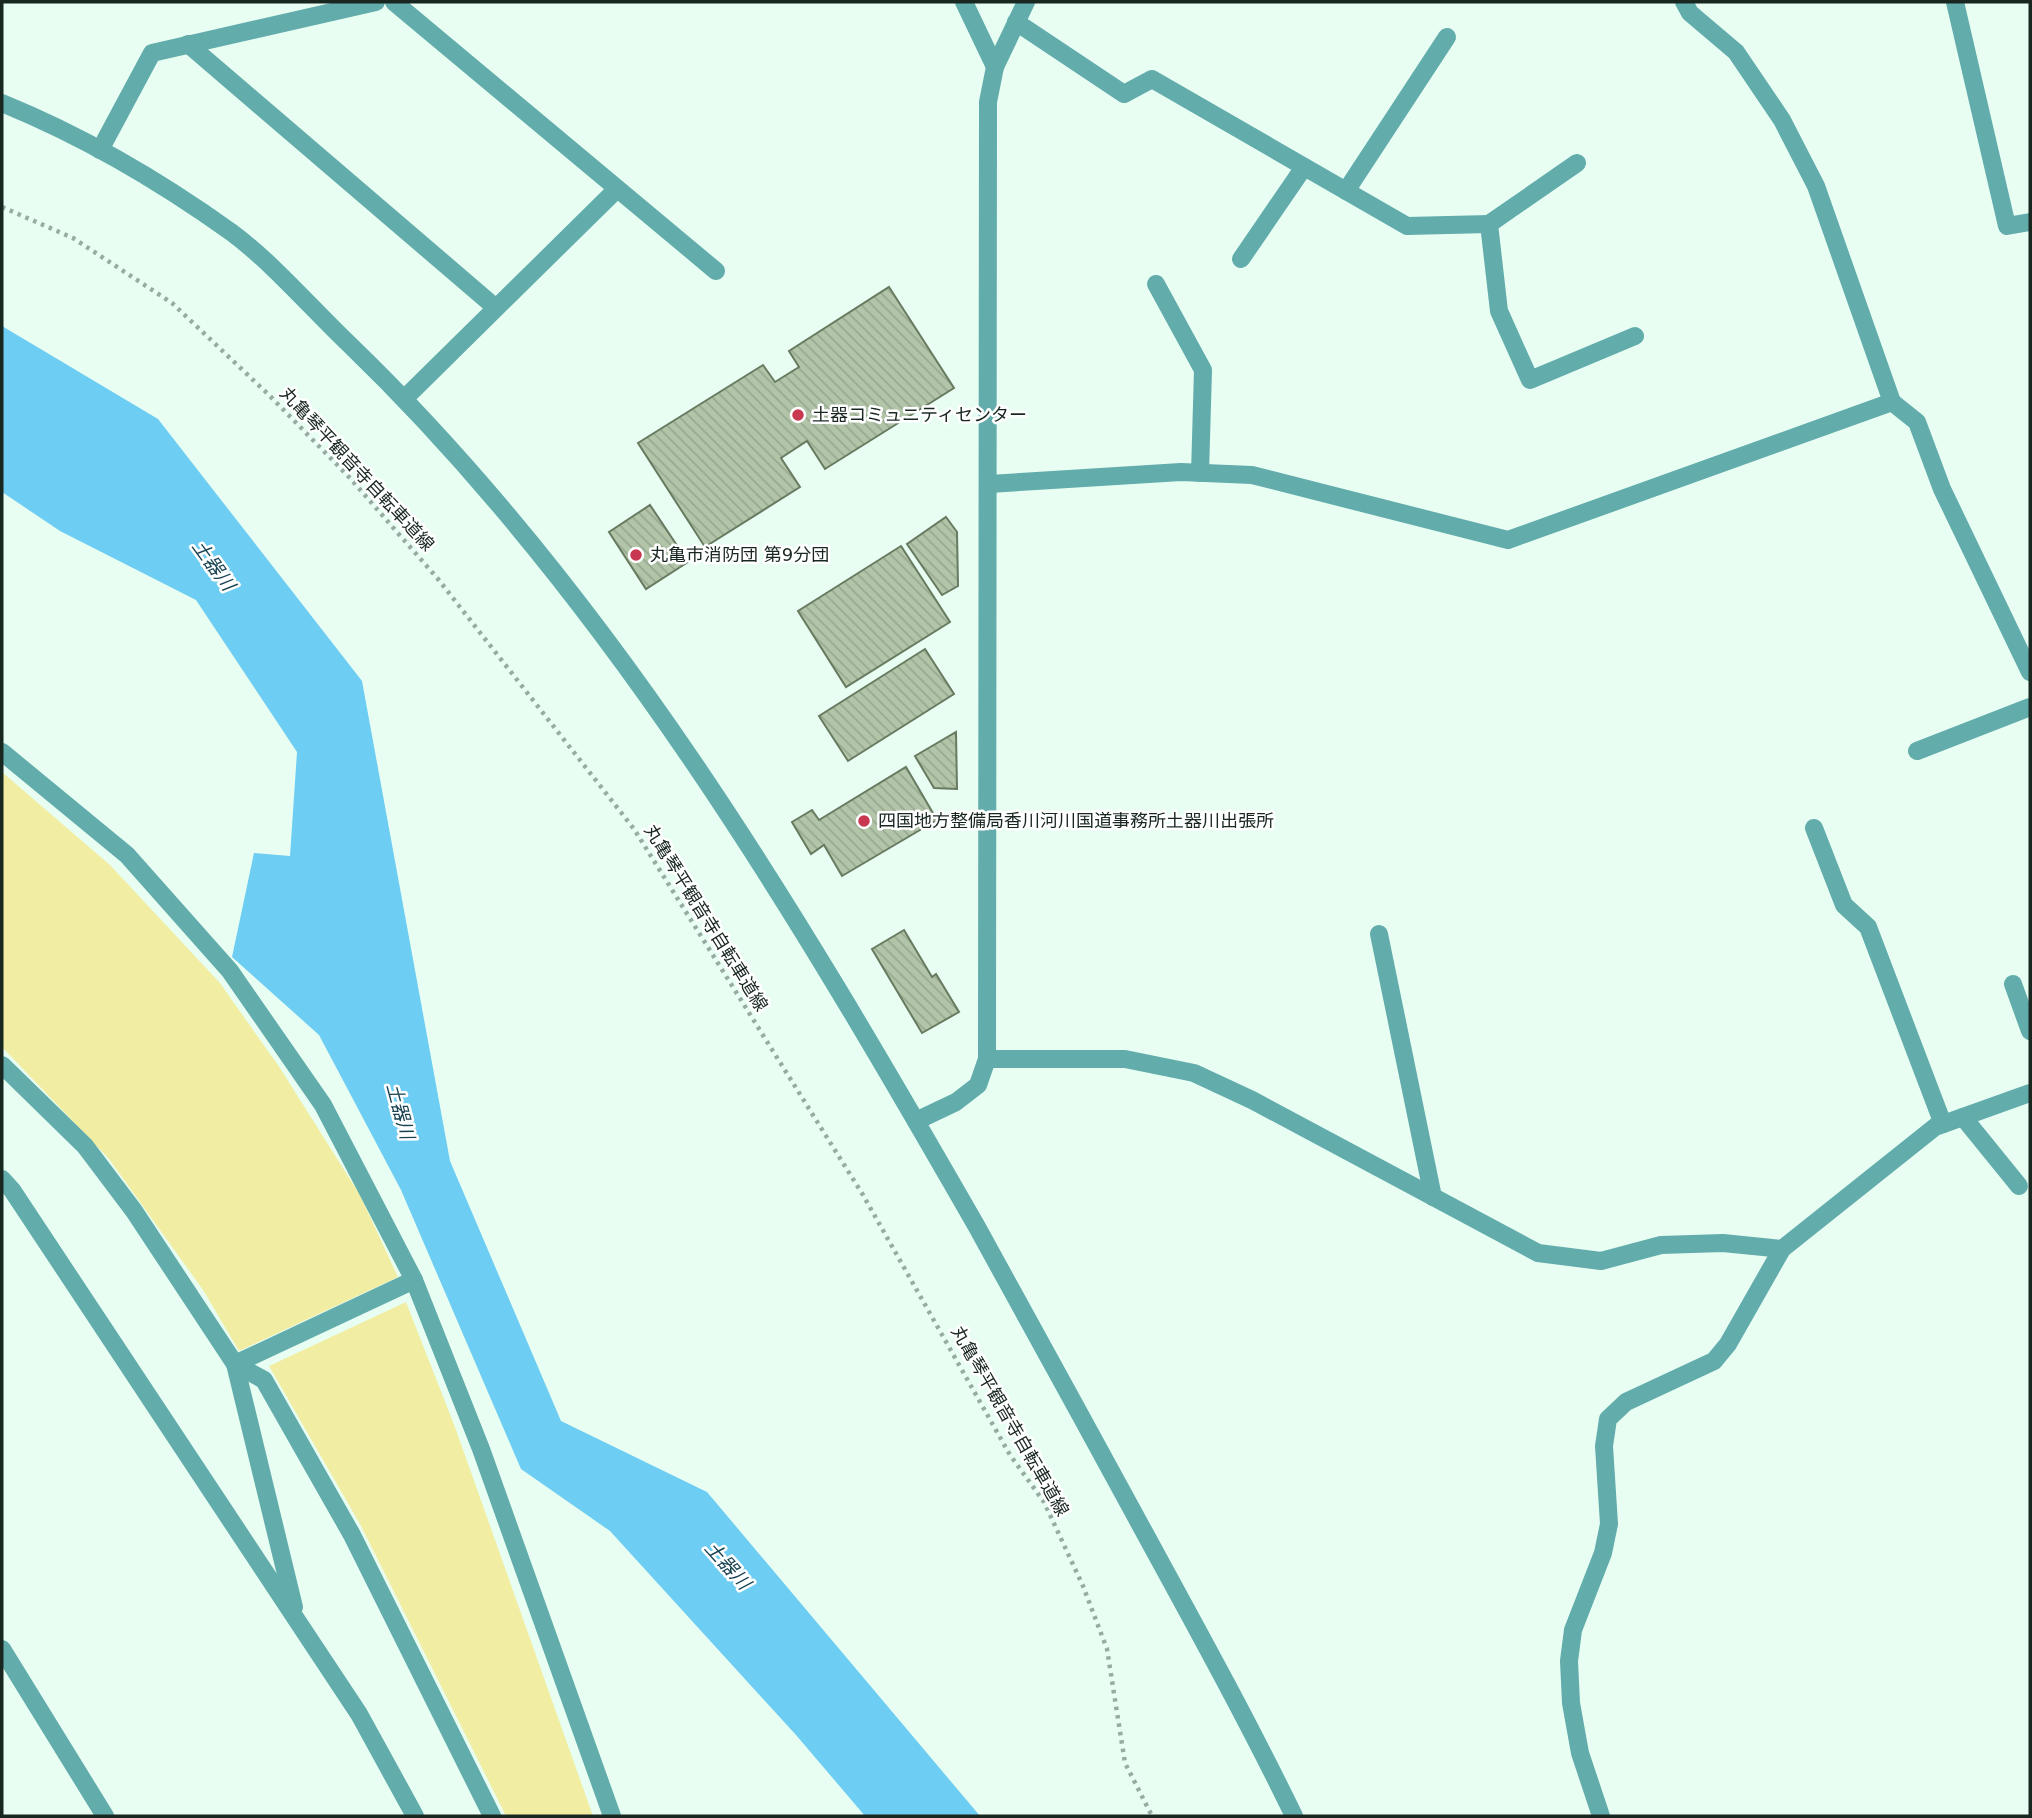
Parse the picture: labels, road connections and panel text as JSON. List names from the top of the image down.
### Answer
{
  "streets": {
    "path": ["丸亀琴平観音寺自転車道線"]
  },
  "water": ["土器川"],
  "places": ["土器コミュニティセンター", "丸亀市消防団 第9分団", "四国地方整備局香川河川国道事務所土器川出張所"]
}
